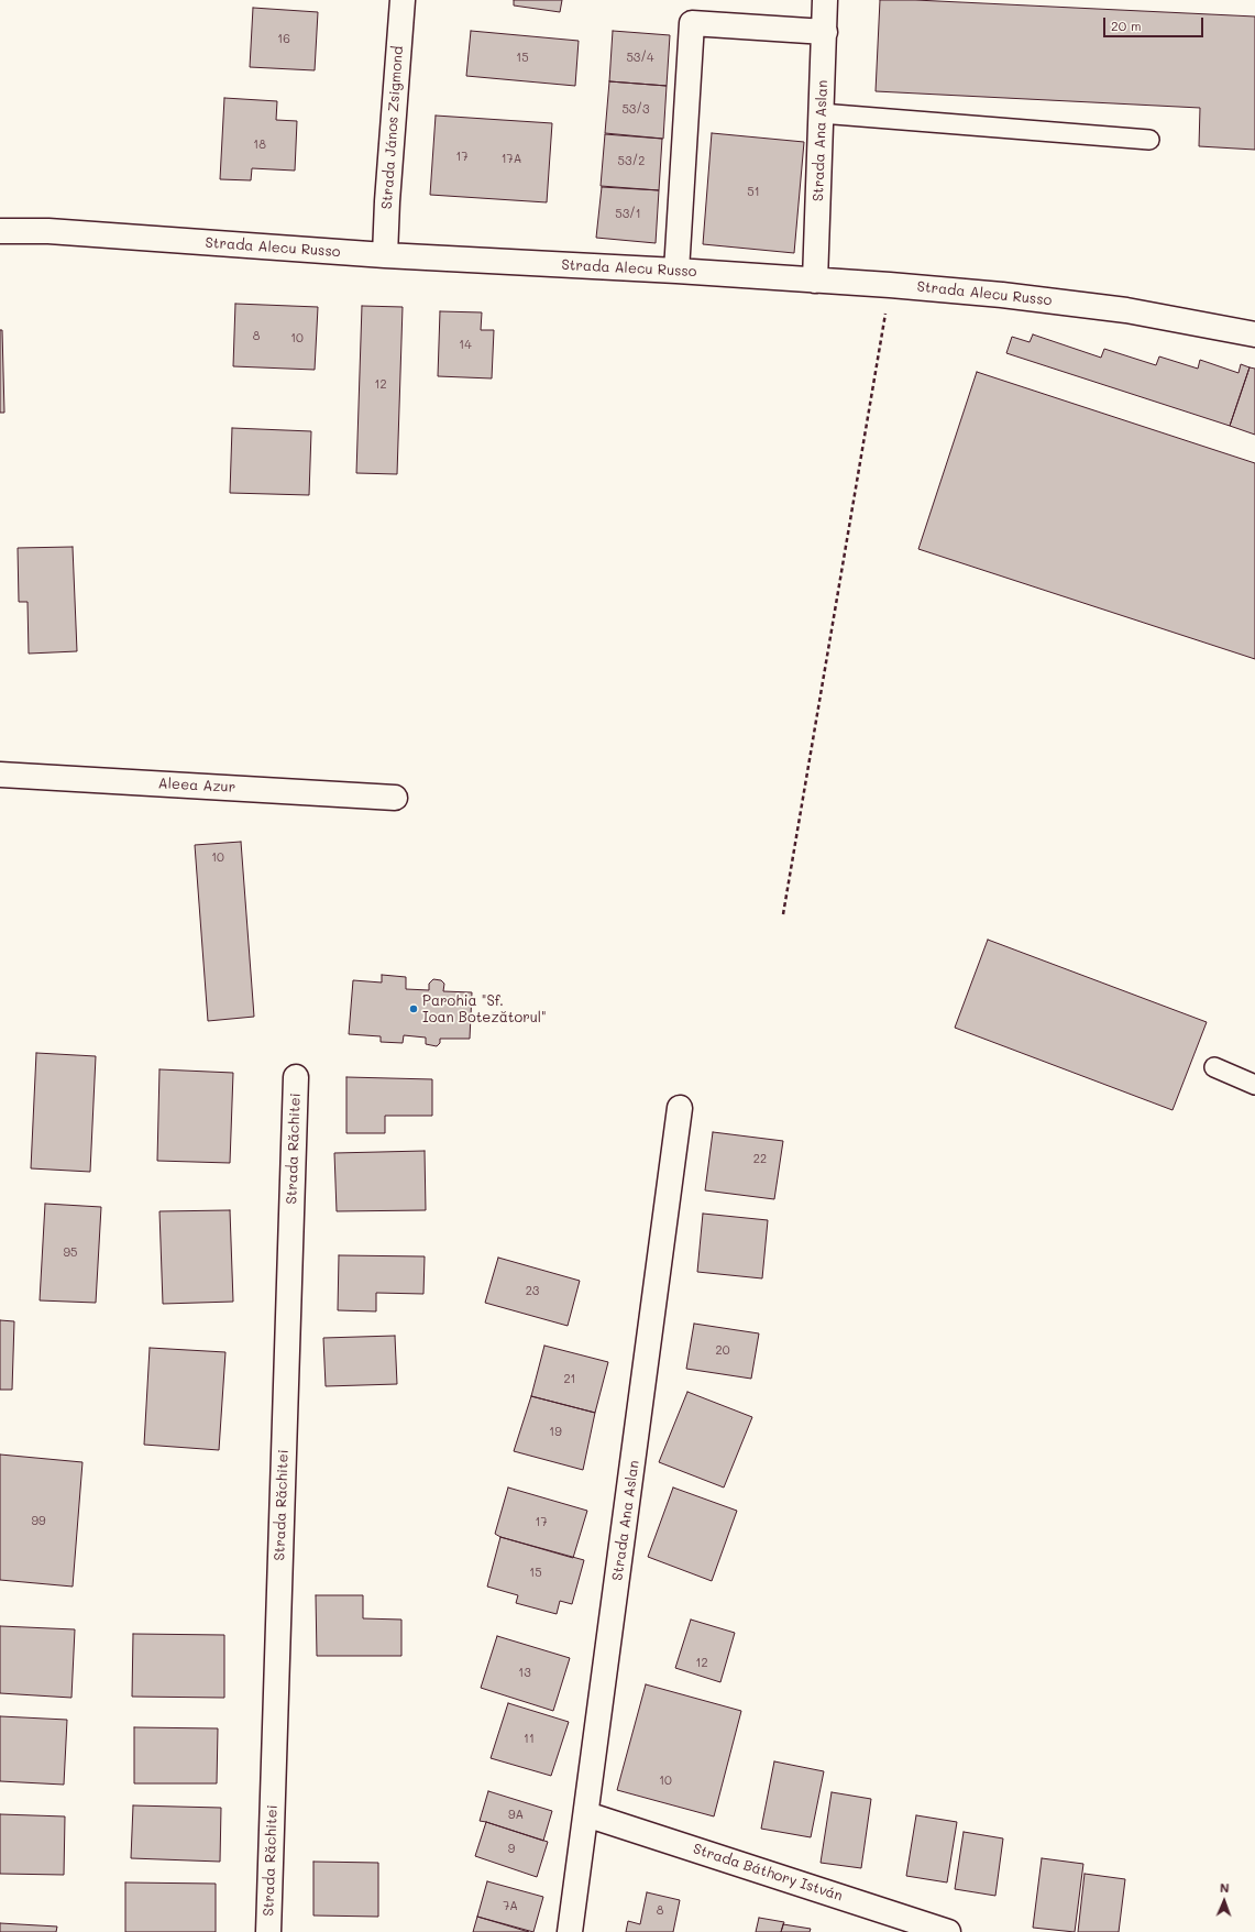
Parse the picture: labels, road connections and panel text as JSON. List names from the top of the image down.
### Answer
{
  "streets": {
    "street": [
      "Strada János Zsigmond",
      "Strada Ana Aslan",
      "Strada Alecu Russo",
      "Aleea Azur",
      "Strada Răchitei",
      "Strada Báthory István"
    ]
  },
  "crossings": [
    ["Strada János Zsigmond", "Strada Alecu Russo"],
    ["Strada Ana Aslan", "Strada Alecu Russo"],
    ["Strada Ana Aslan", "Strada Báthory István"]
  ],
  "places": ["Parohia \"Sf. Ioan Botezătorul\""],
  "house_numbers": [
    "16",
    "15",
    "53/4",
    "53/3",
    "18",
    "17",
    "17A",
    "53/2",
    "51",
    "53/1",
    "8",
    "10",
    "14",
    "12",
    "10",
    "22",
    "95",
    "23",
    "20",
    "21",
    "19",
    "99",
    "17",
    "15",
    "12",
    "13",
    "11",
    "10",
    "9A",
    "9",
    "7A",
    "8"
  ],
  "scale_bar": "20 m",
  "north": "top"
}
